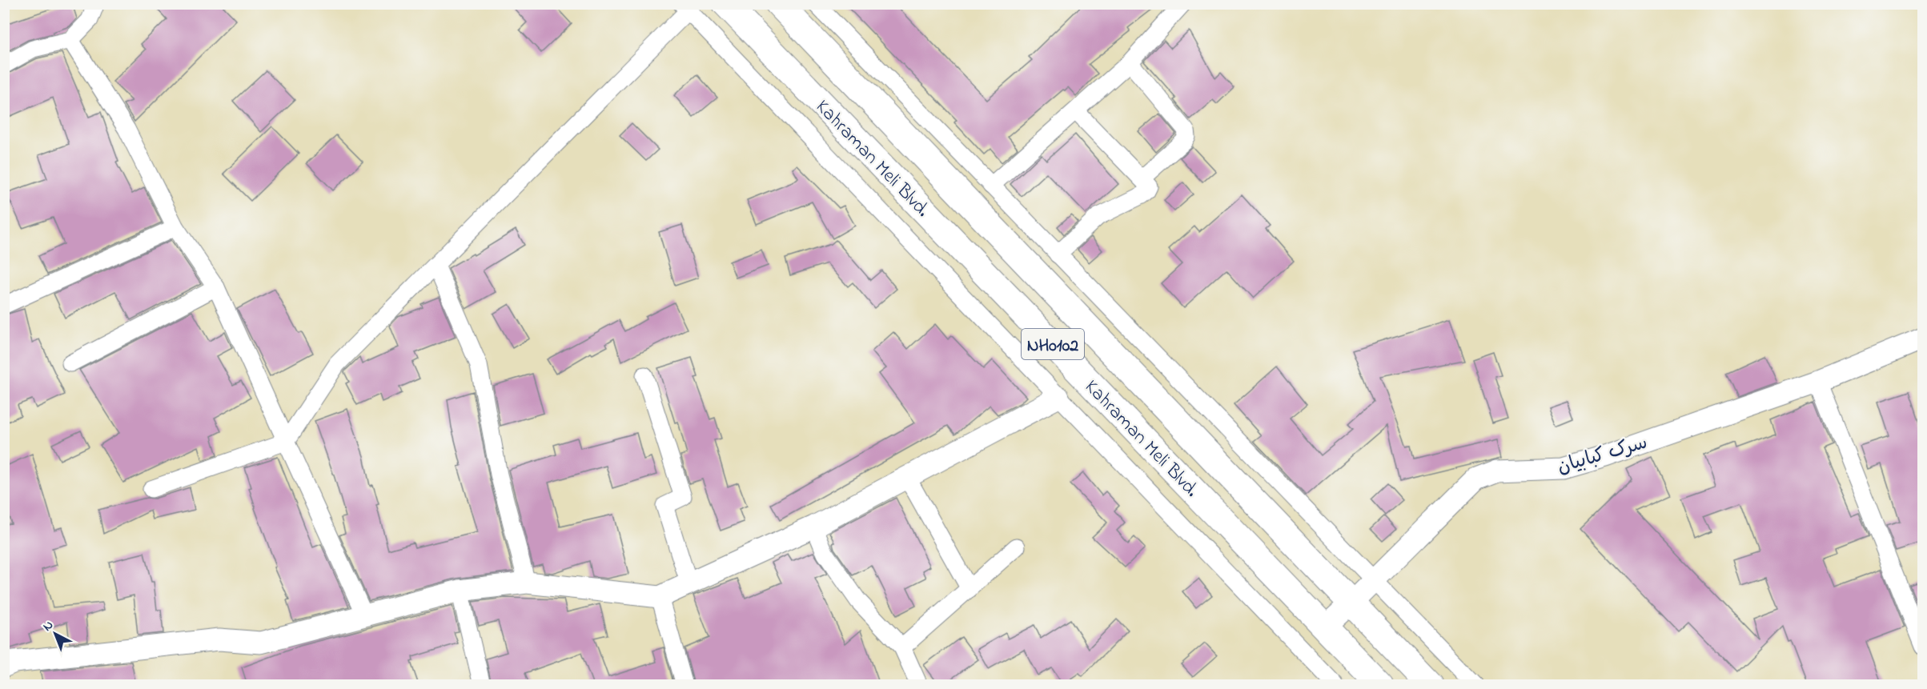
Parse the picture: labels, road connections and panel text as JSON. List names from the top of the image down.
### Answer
{
  "streets": {
    "highway": ["Kahraman Meli Blvd.", "NH0102"],
    "street": ["سرک کبابیان"]
  },
  "crossings": [
    ["Kahraman Meli Blvd.", "سرک کبابیان"]
  ],
  "north": "top left"
}
